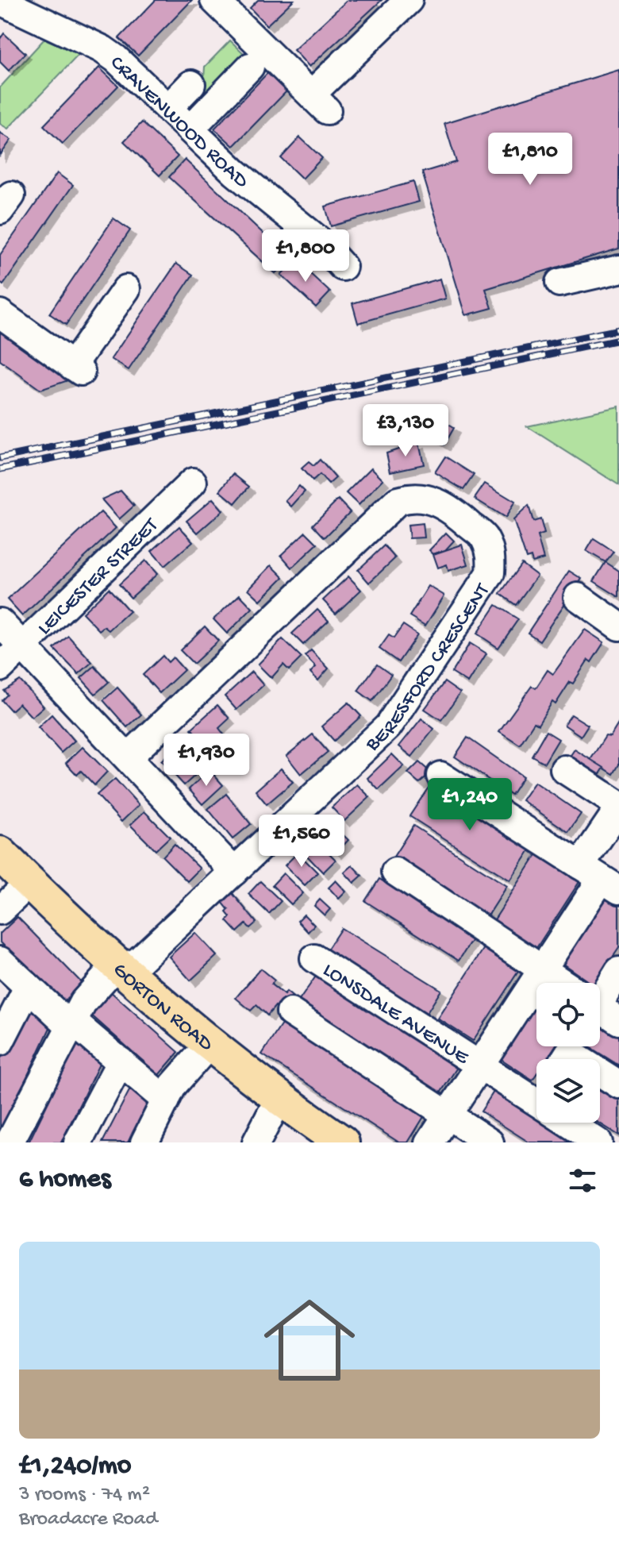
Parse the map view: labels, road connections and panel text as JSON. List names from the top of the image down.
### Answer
{
  "streets": {
    "main road": ["GORTON ROAD"],
    "street": [
      "CRAVENWOOD ROAD",
      "LEICESTER STREET",
      "BERESFORD CRESCENT",
      "LONSDALE AVENUE"
    ]
  },
  "crossings": [
    ["BERESFORD CRESCENT", "GORTON ROAD"]
  ],
  "page": {
    "price": [
      "£1,810",
      "£1,800",
      "£3,130",
      "£1,930",
      "£1,240",
      "£1,560"
    ],
    "heading": "6 homes",
    "list": [
      {
        "name": "£1,240/mo",
        "note": "3 rooms · 74 m² · Broadacre Road"
      }
    ]
  }
}
